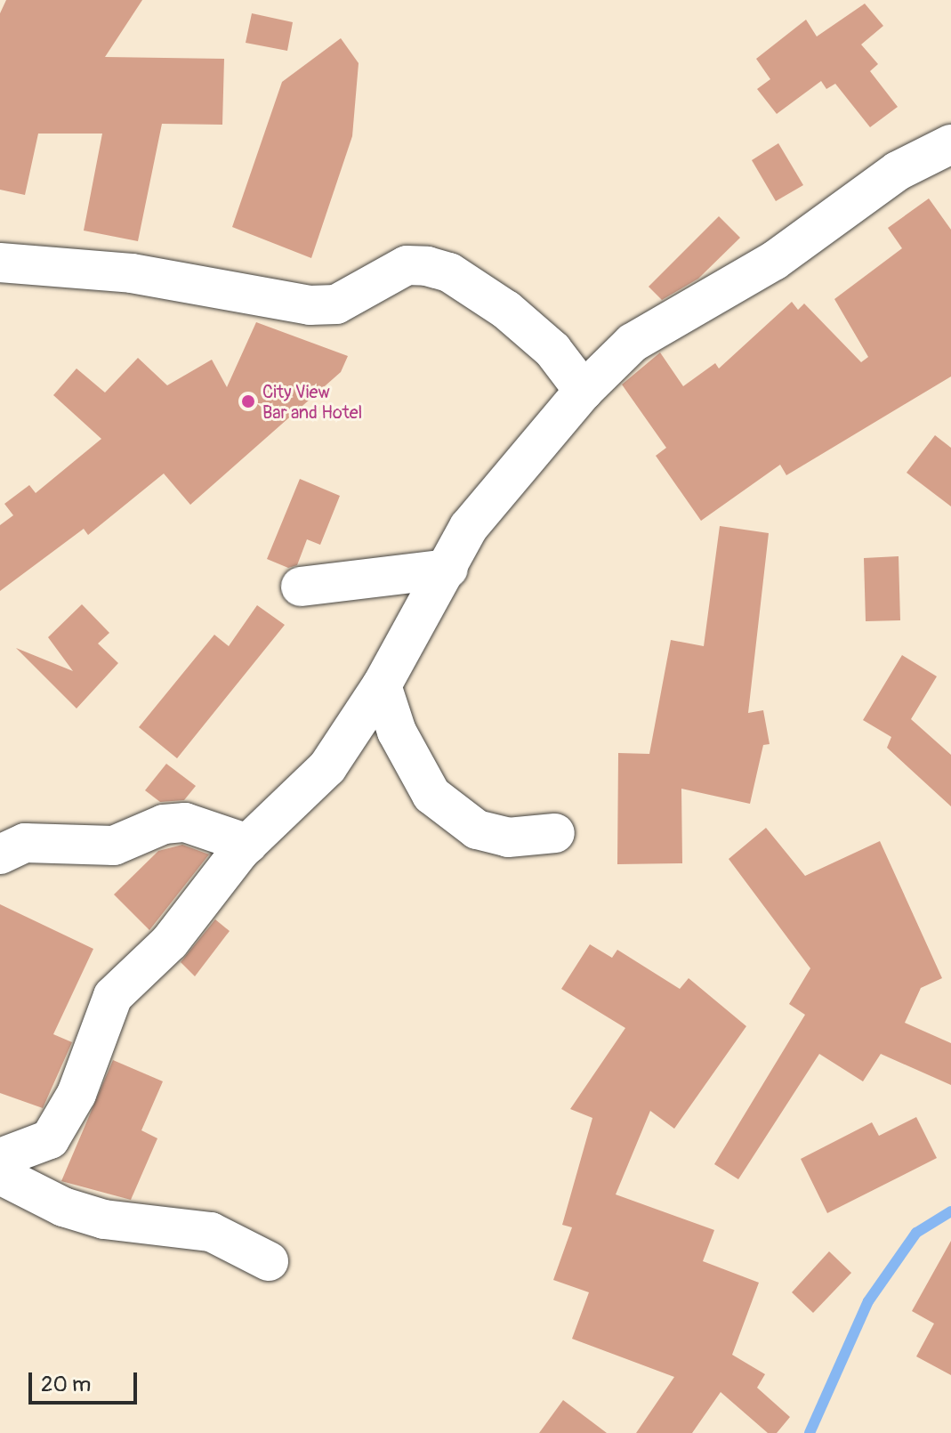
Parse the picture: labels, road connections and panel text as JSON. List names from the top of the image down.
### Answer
{
  "places": ["City View Bar and Hotel"],
  "scale_bar": "20 m"
}
